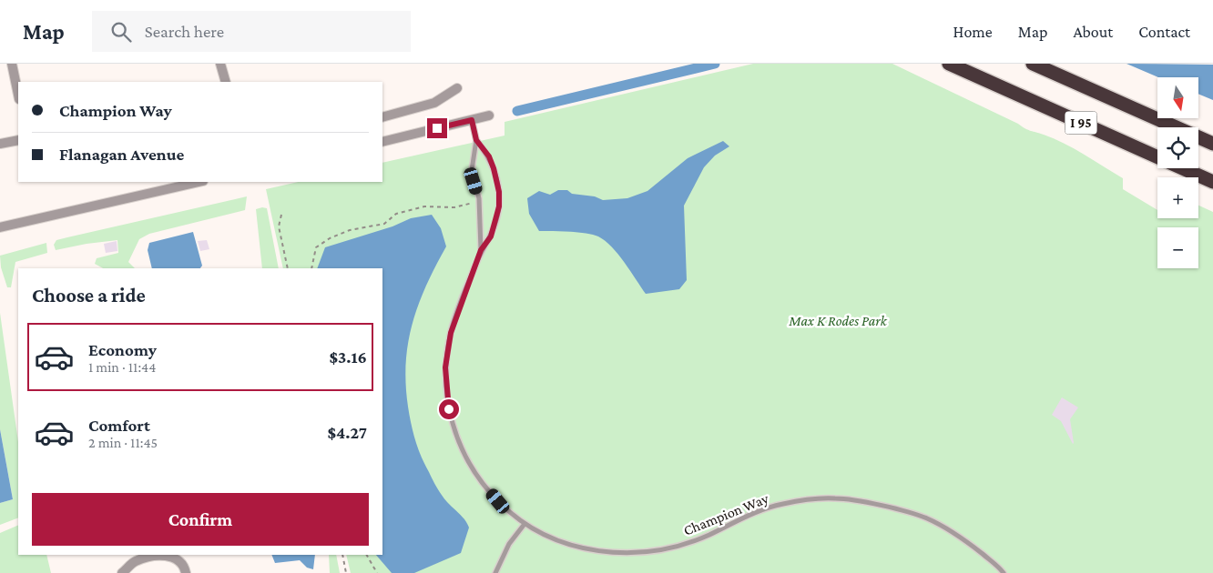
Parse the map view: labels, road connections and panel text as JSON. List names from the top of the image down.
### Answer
{
  "streets": {
    "highway": ["I 95"],
    "lane": ["Champion Way"]
  },
  "parks": ["Max K Rodes Park"],
  "north": "bottom",
  "page": {
    "header": "Map",
    "search": "Search here",
    "nav": [
      "Home",
      "Map",
      "About",
      "Contact"
    ],
    "map_buttons": ["+", "−"],
    "banner": ["Champion Way", "Flanagan Avenue"],
    "heading": "Choose a ride",
    "list": [
      {
        "name": "Economy",
        "note": "1 min · 11:44",
        "value": "$3.16"
      },
      {
        "name": "Comfort",
        "note": "2 min · 11:45",
        "value": "$4.27"
      }
    ],
    "buttons": "Confirm"
  }
}
